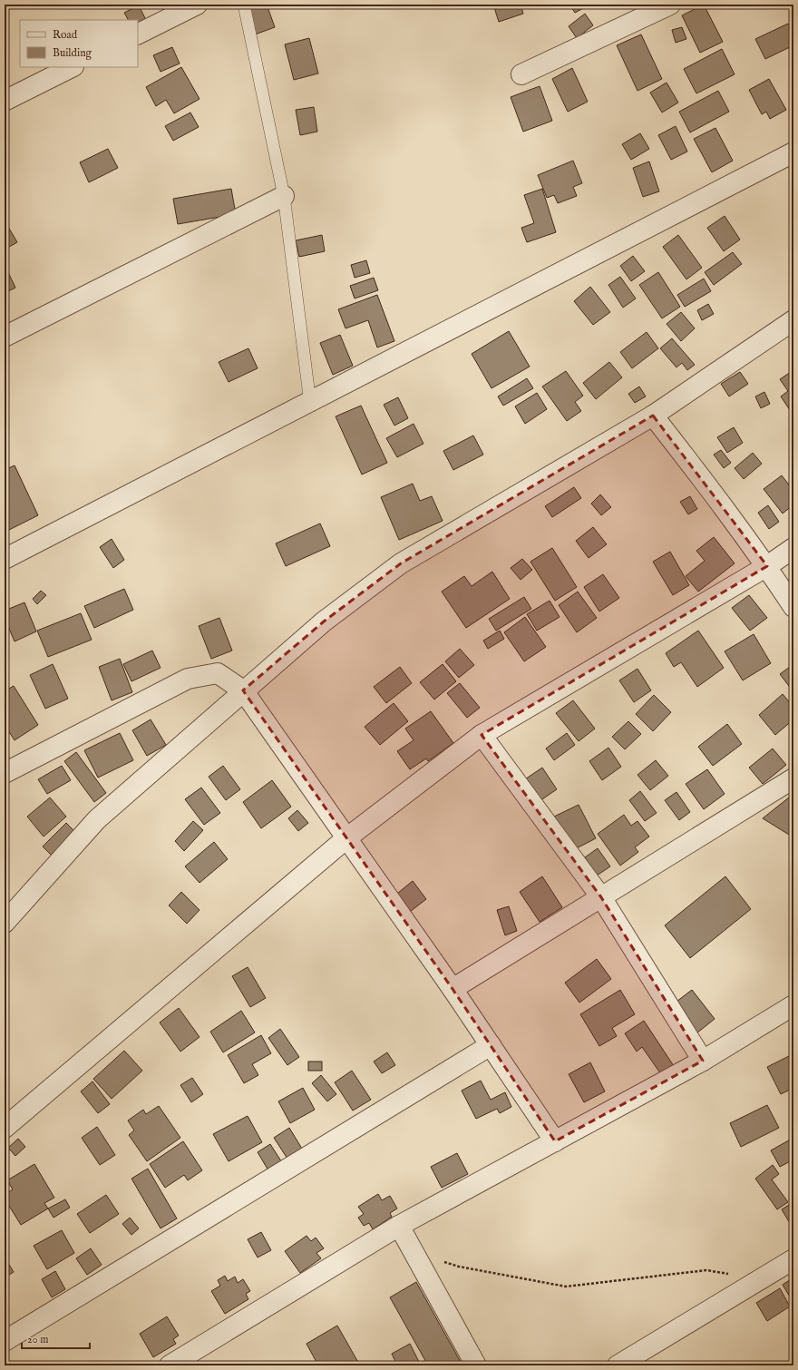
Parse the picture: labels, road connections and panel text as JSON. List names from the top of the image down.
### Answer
{
  "legend": ["Road", "Building"],
  "scale_bar": "20 m"
}
